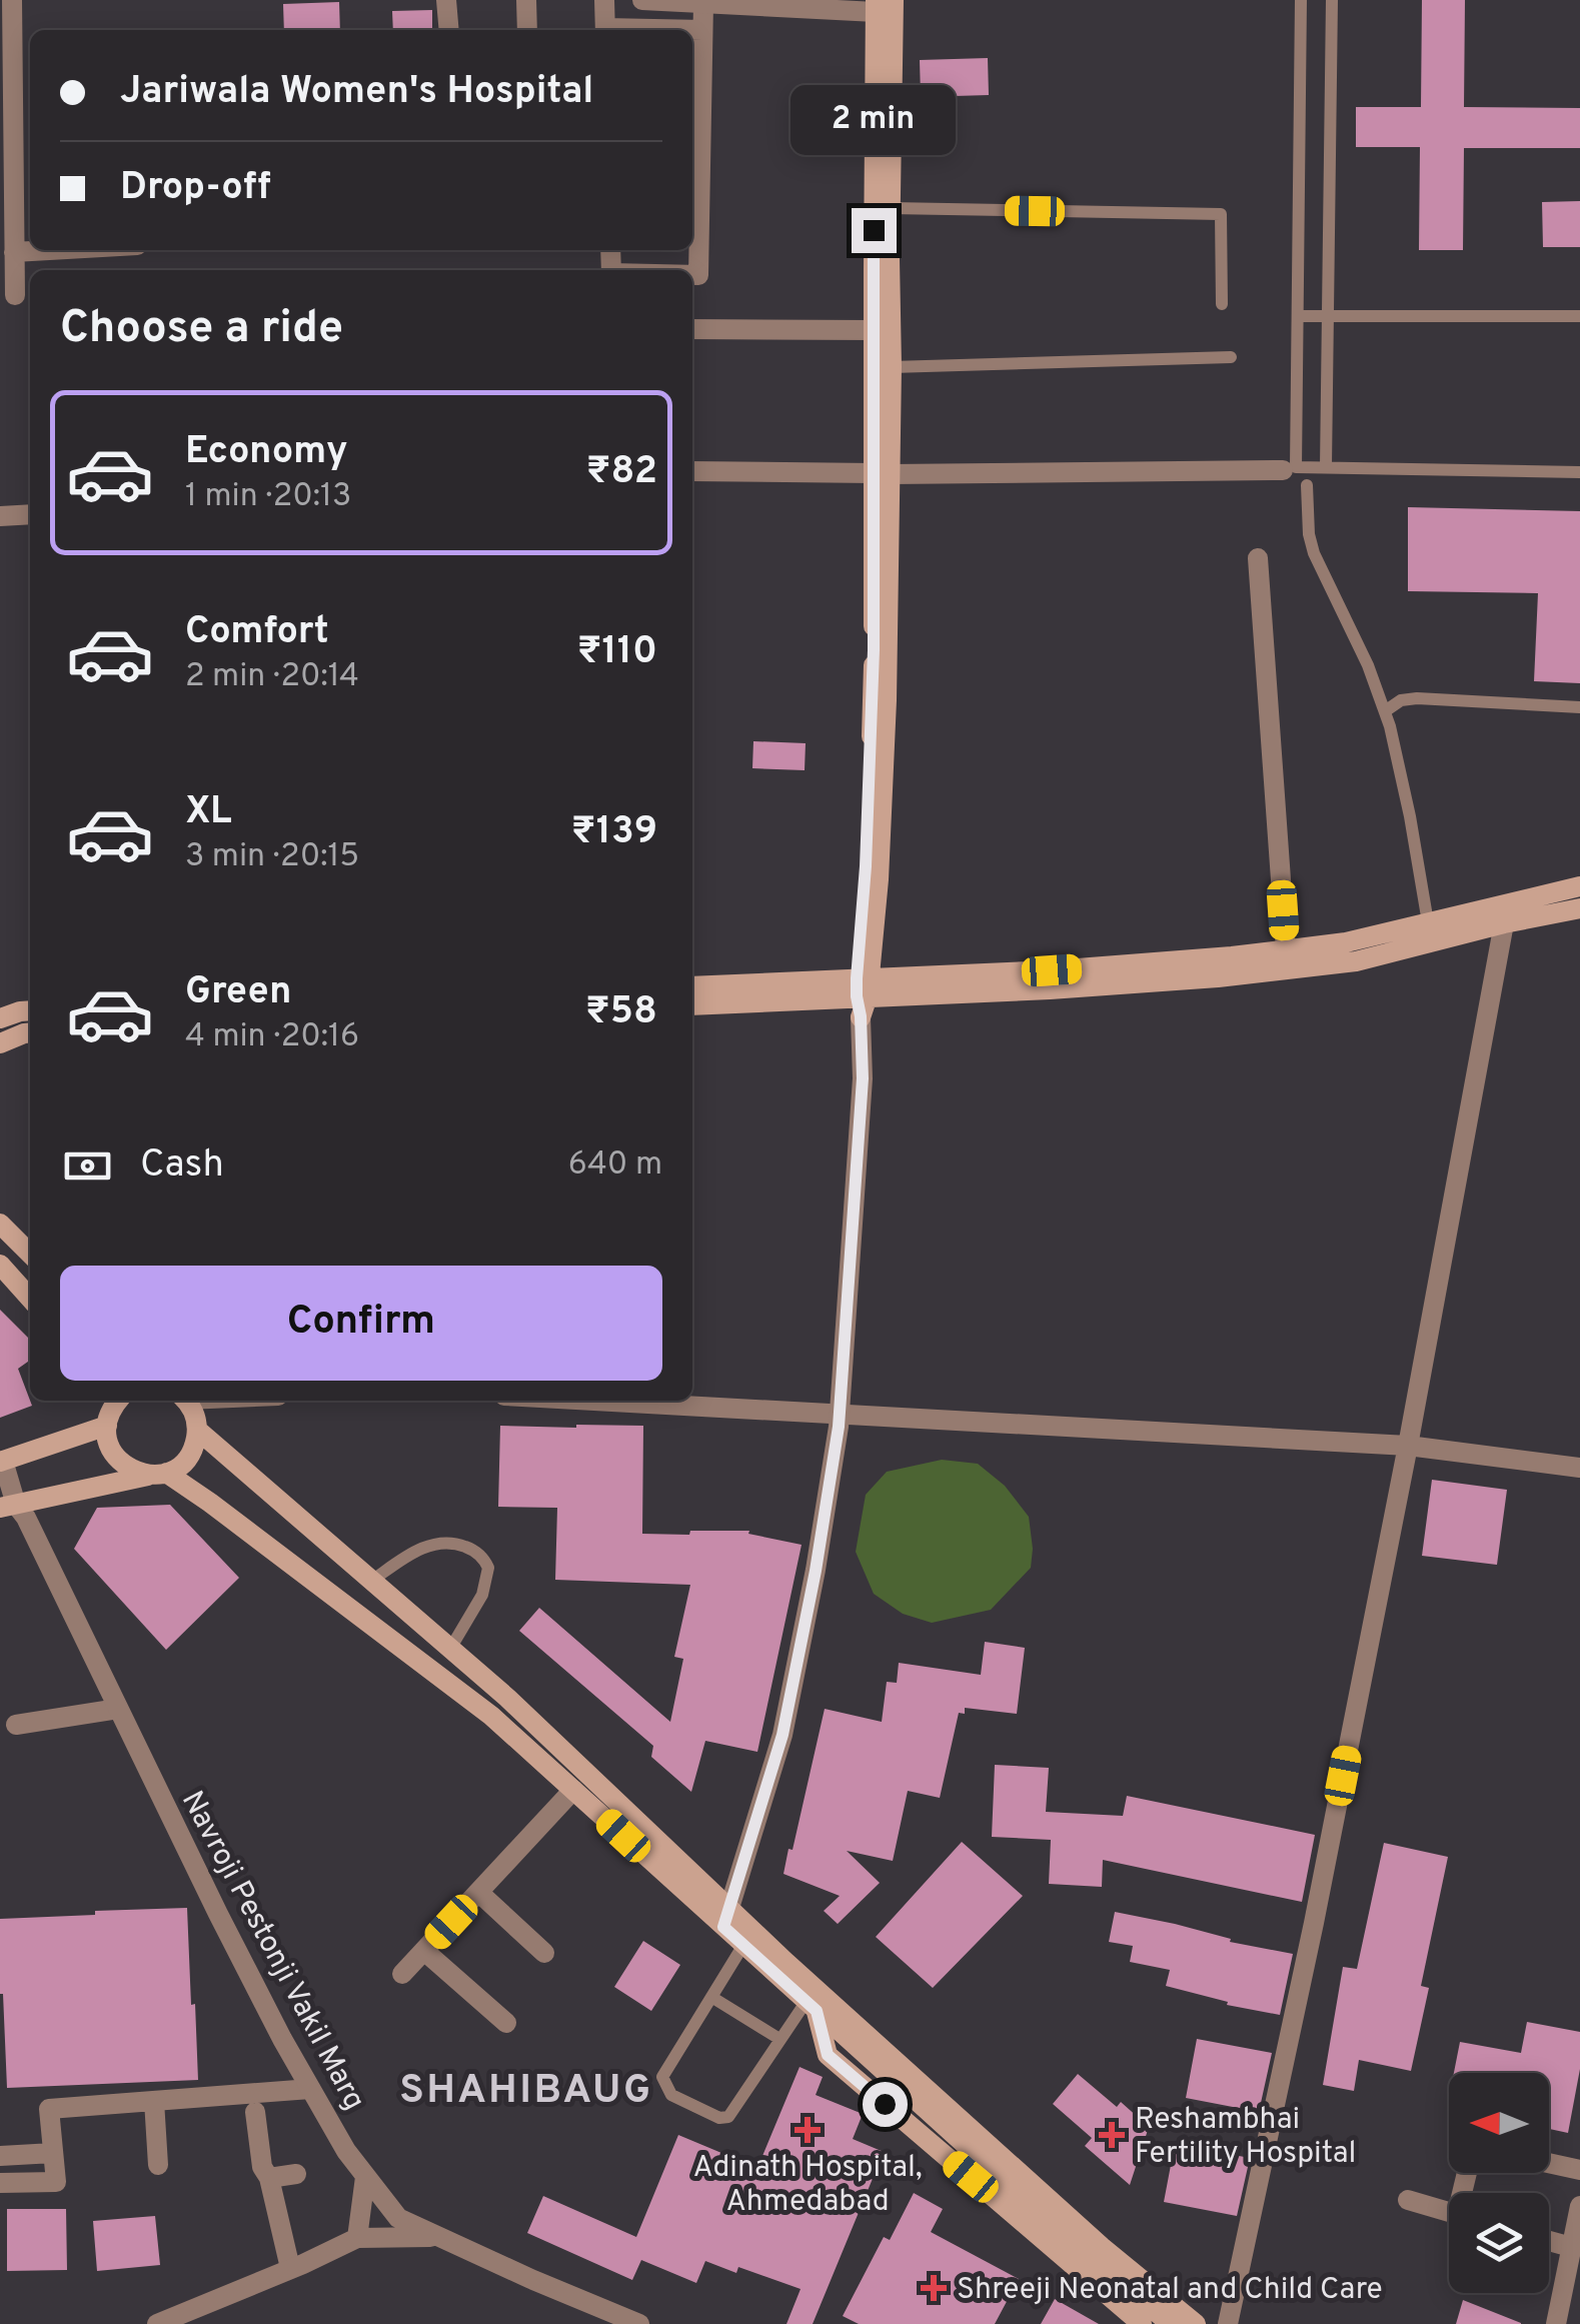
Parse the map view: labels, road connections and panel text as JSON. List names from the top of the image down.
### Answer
{
  "streets": {
    "street": ["Navroji Pestonji Vakil Marg"]
  },
  "districts": ["SHAHIBAUG"],
  "places": {
    "health": ["Adinath Hospital, Ahmedabad", "Reshambhai Fertility Hospital", "Shreeji Neonatal and Child Care"]
  },
  "north": "left",
  "page": {
    "banner": ["Jariwala Women's Hospital", "Drop-off"],
    "bubble": "2 min",
    "heading": "Choose a ride",
    "list": [
      {
        "name": "Economy",
        "note": "1 min · 20:13",
        "value": "₹82"
      },
      {
        "name": "Comfort",
        "note": "2 min · 20:14",
        "value": "₹110"
      },
      {
        "name": "XL",
        "note": "3 min · 20:15",
        "value": "₹139"
      },
      {
        "name": "Green",
        "note": "4 min · 20:16",
        "value": "₹58"
      }
    ],
    "pay": ["Cash", "640 m"],
    "buttons": "Confirm"
  }
}
